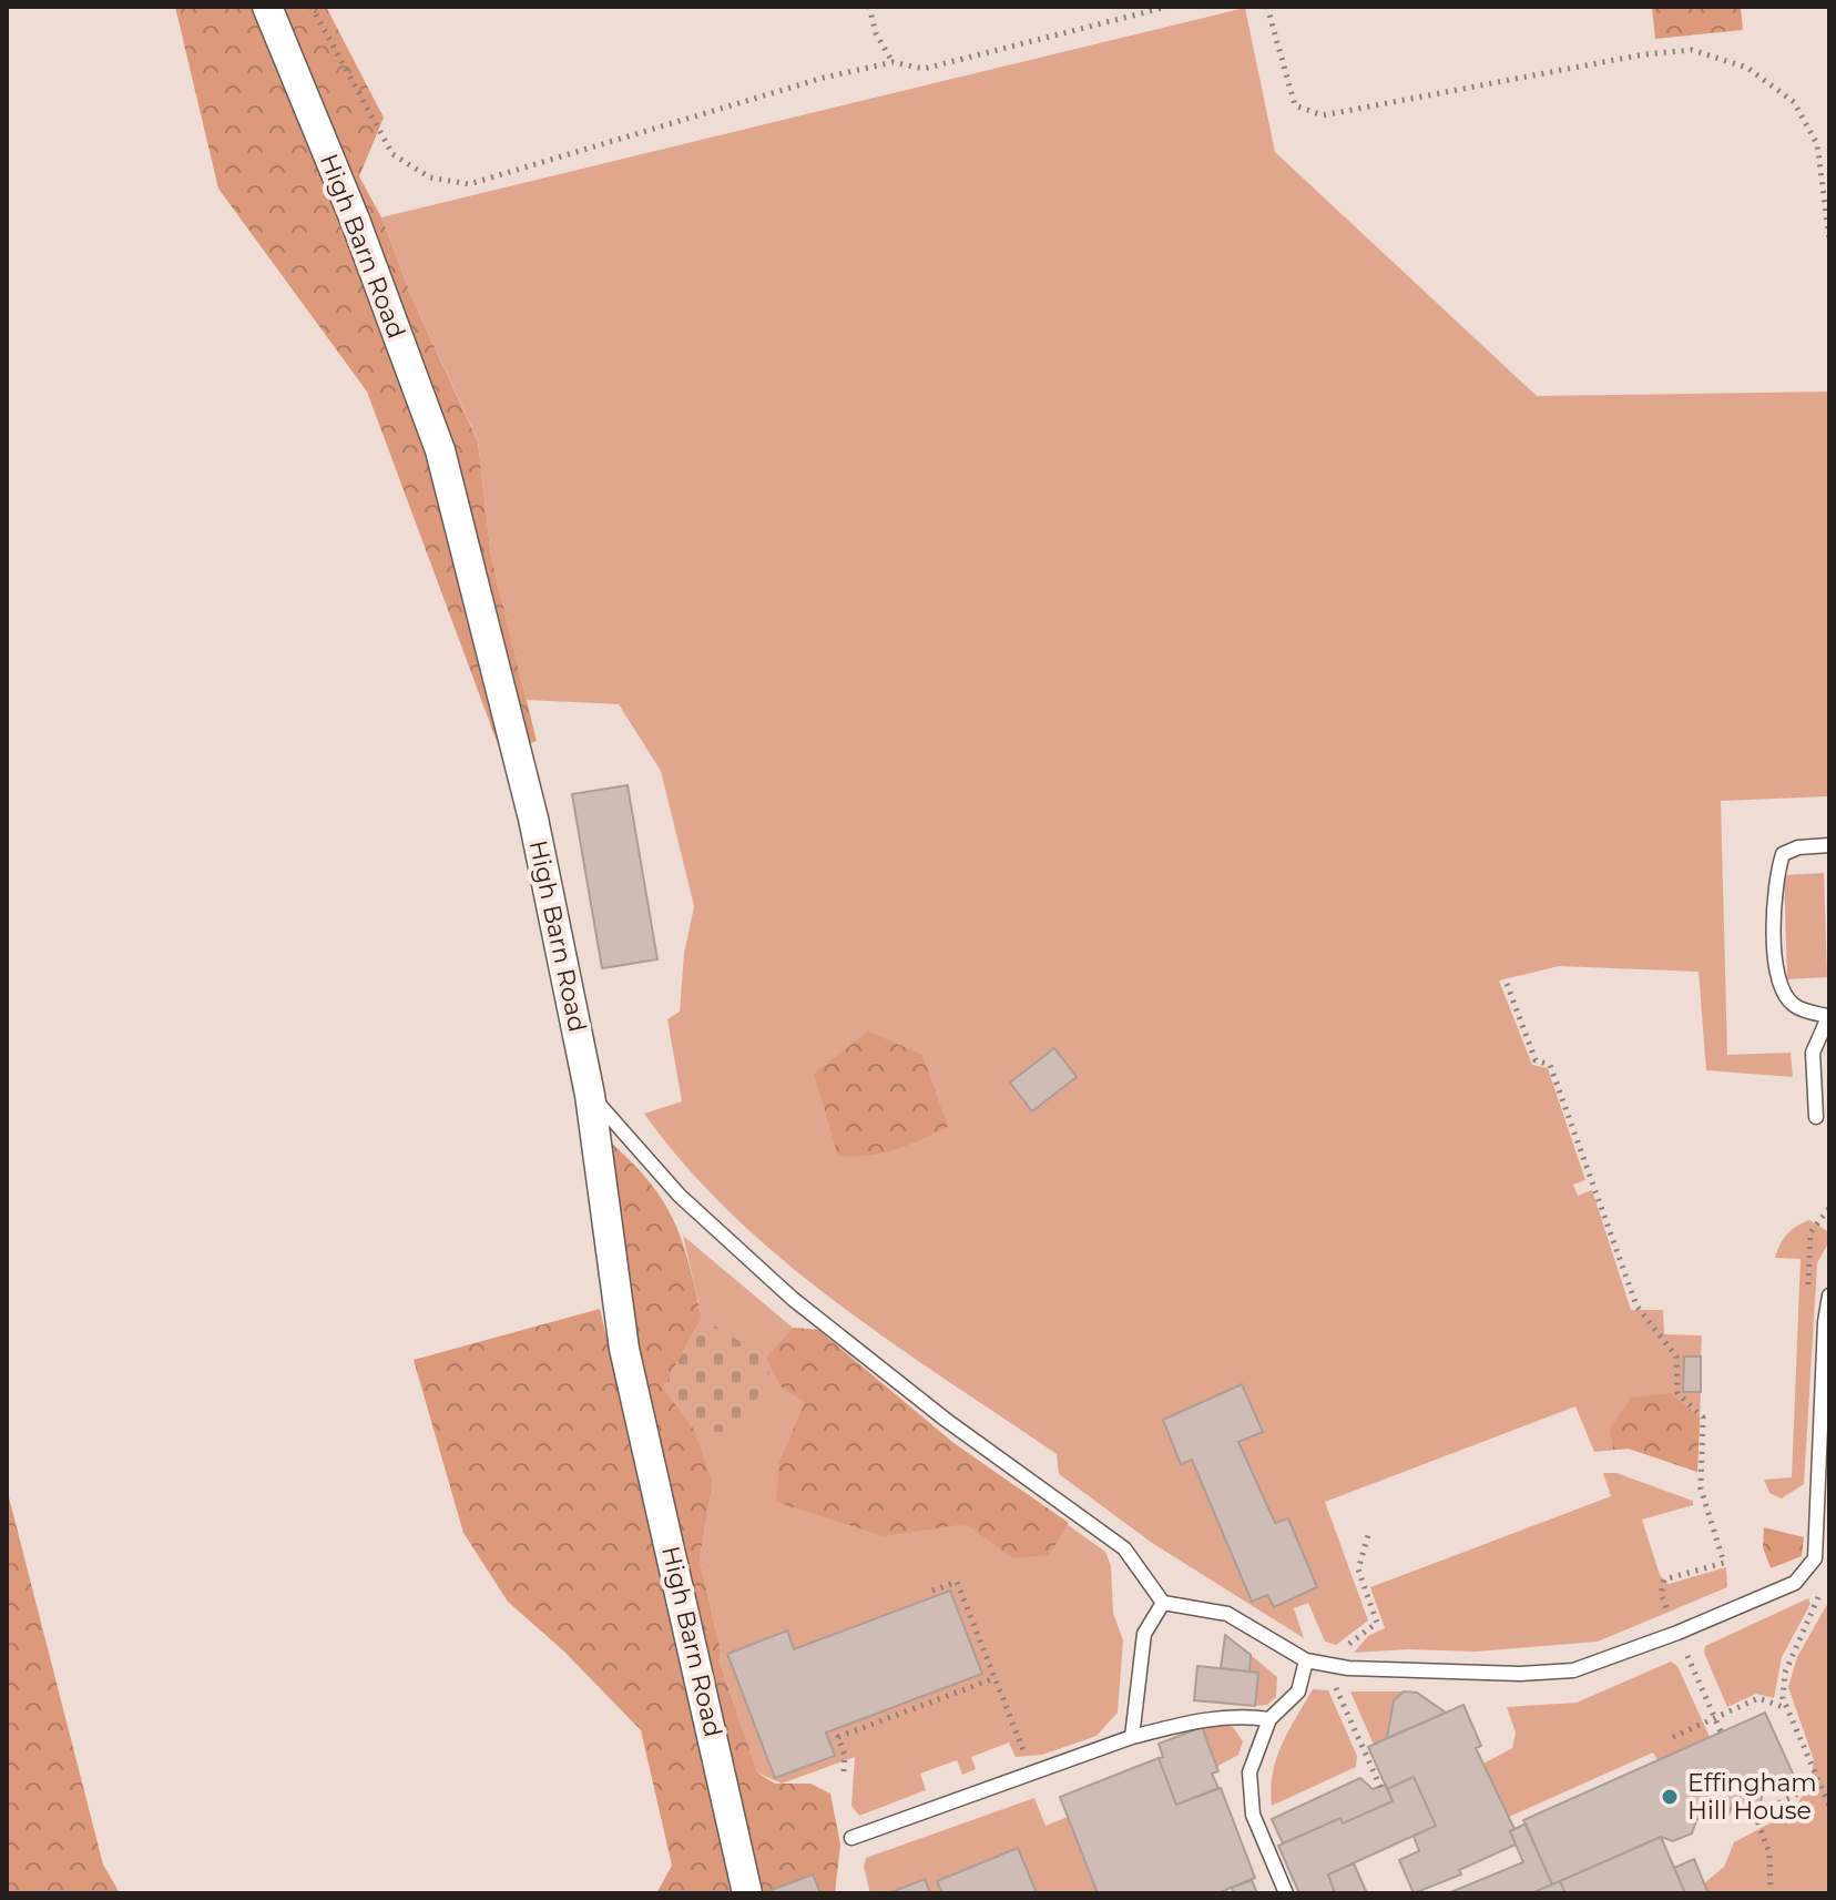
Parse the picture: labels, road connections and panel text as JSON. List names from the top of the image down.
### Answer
{
  "streets": {
    "street": ["High Barn Road"]
  },
  "places": ["Effingham Hill House"]
}
